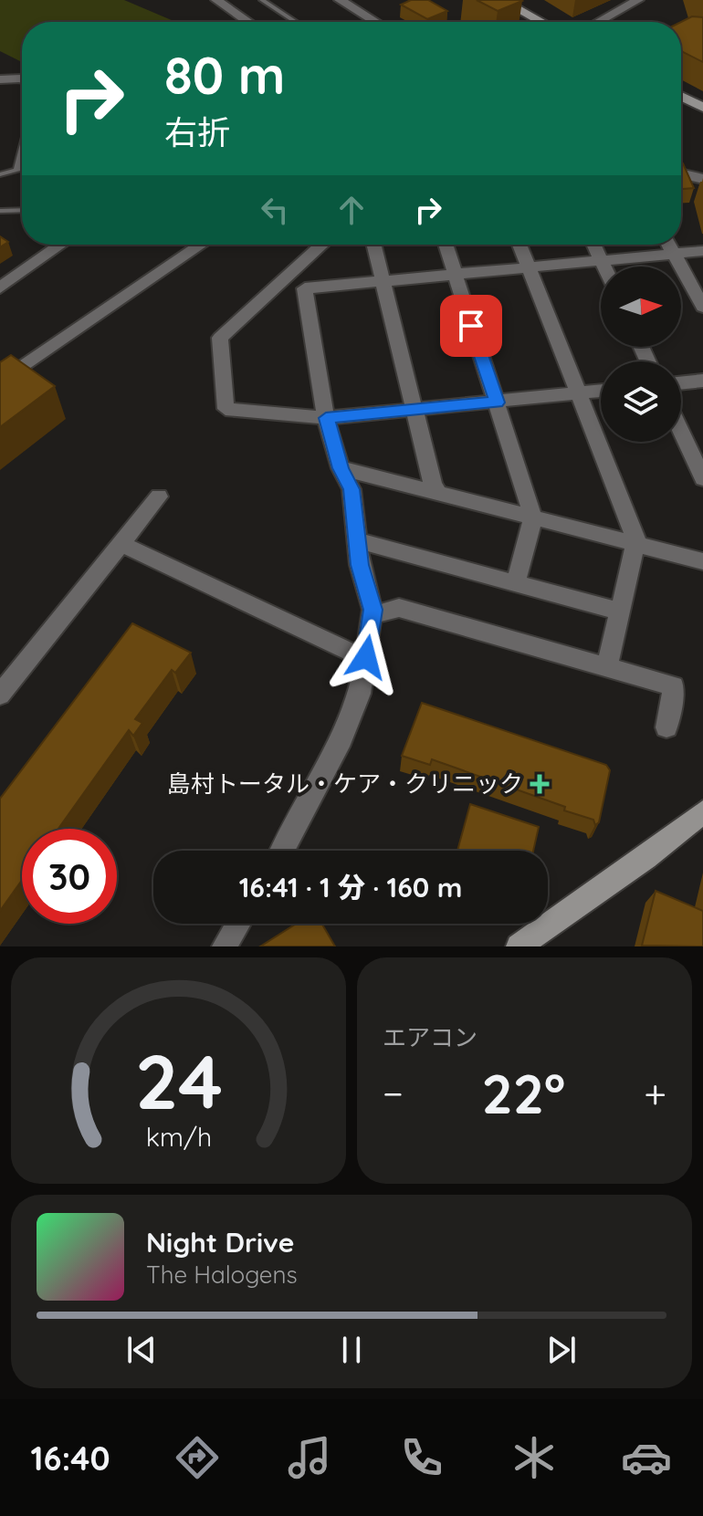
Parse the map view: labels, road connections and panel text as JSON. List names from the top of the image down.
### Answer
{
  "places": {
    "health": ["島村トータル・ケア・クリニック"]
  },
  "north": "right",
  "page": {
    "turn": ["80 m", "右折"],
    "limit": "30",
    "trip": "16:41 · 1 分 · 160 m",
    "tile": "エアコン",
    "heat": ["−", "22°", "+"],
    "song": ["Night Drive", "The Halogens"],
    "tabs": "16:40",
    "gauge": ["24", "km/h"]
  }
}
